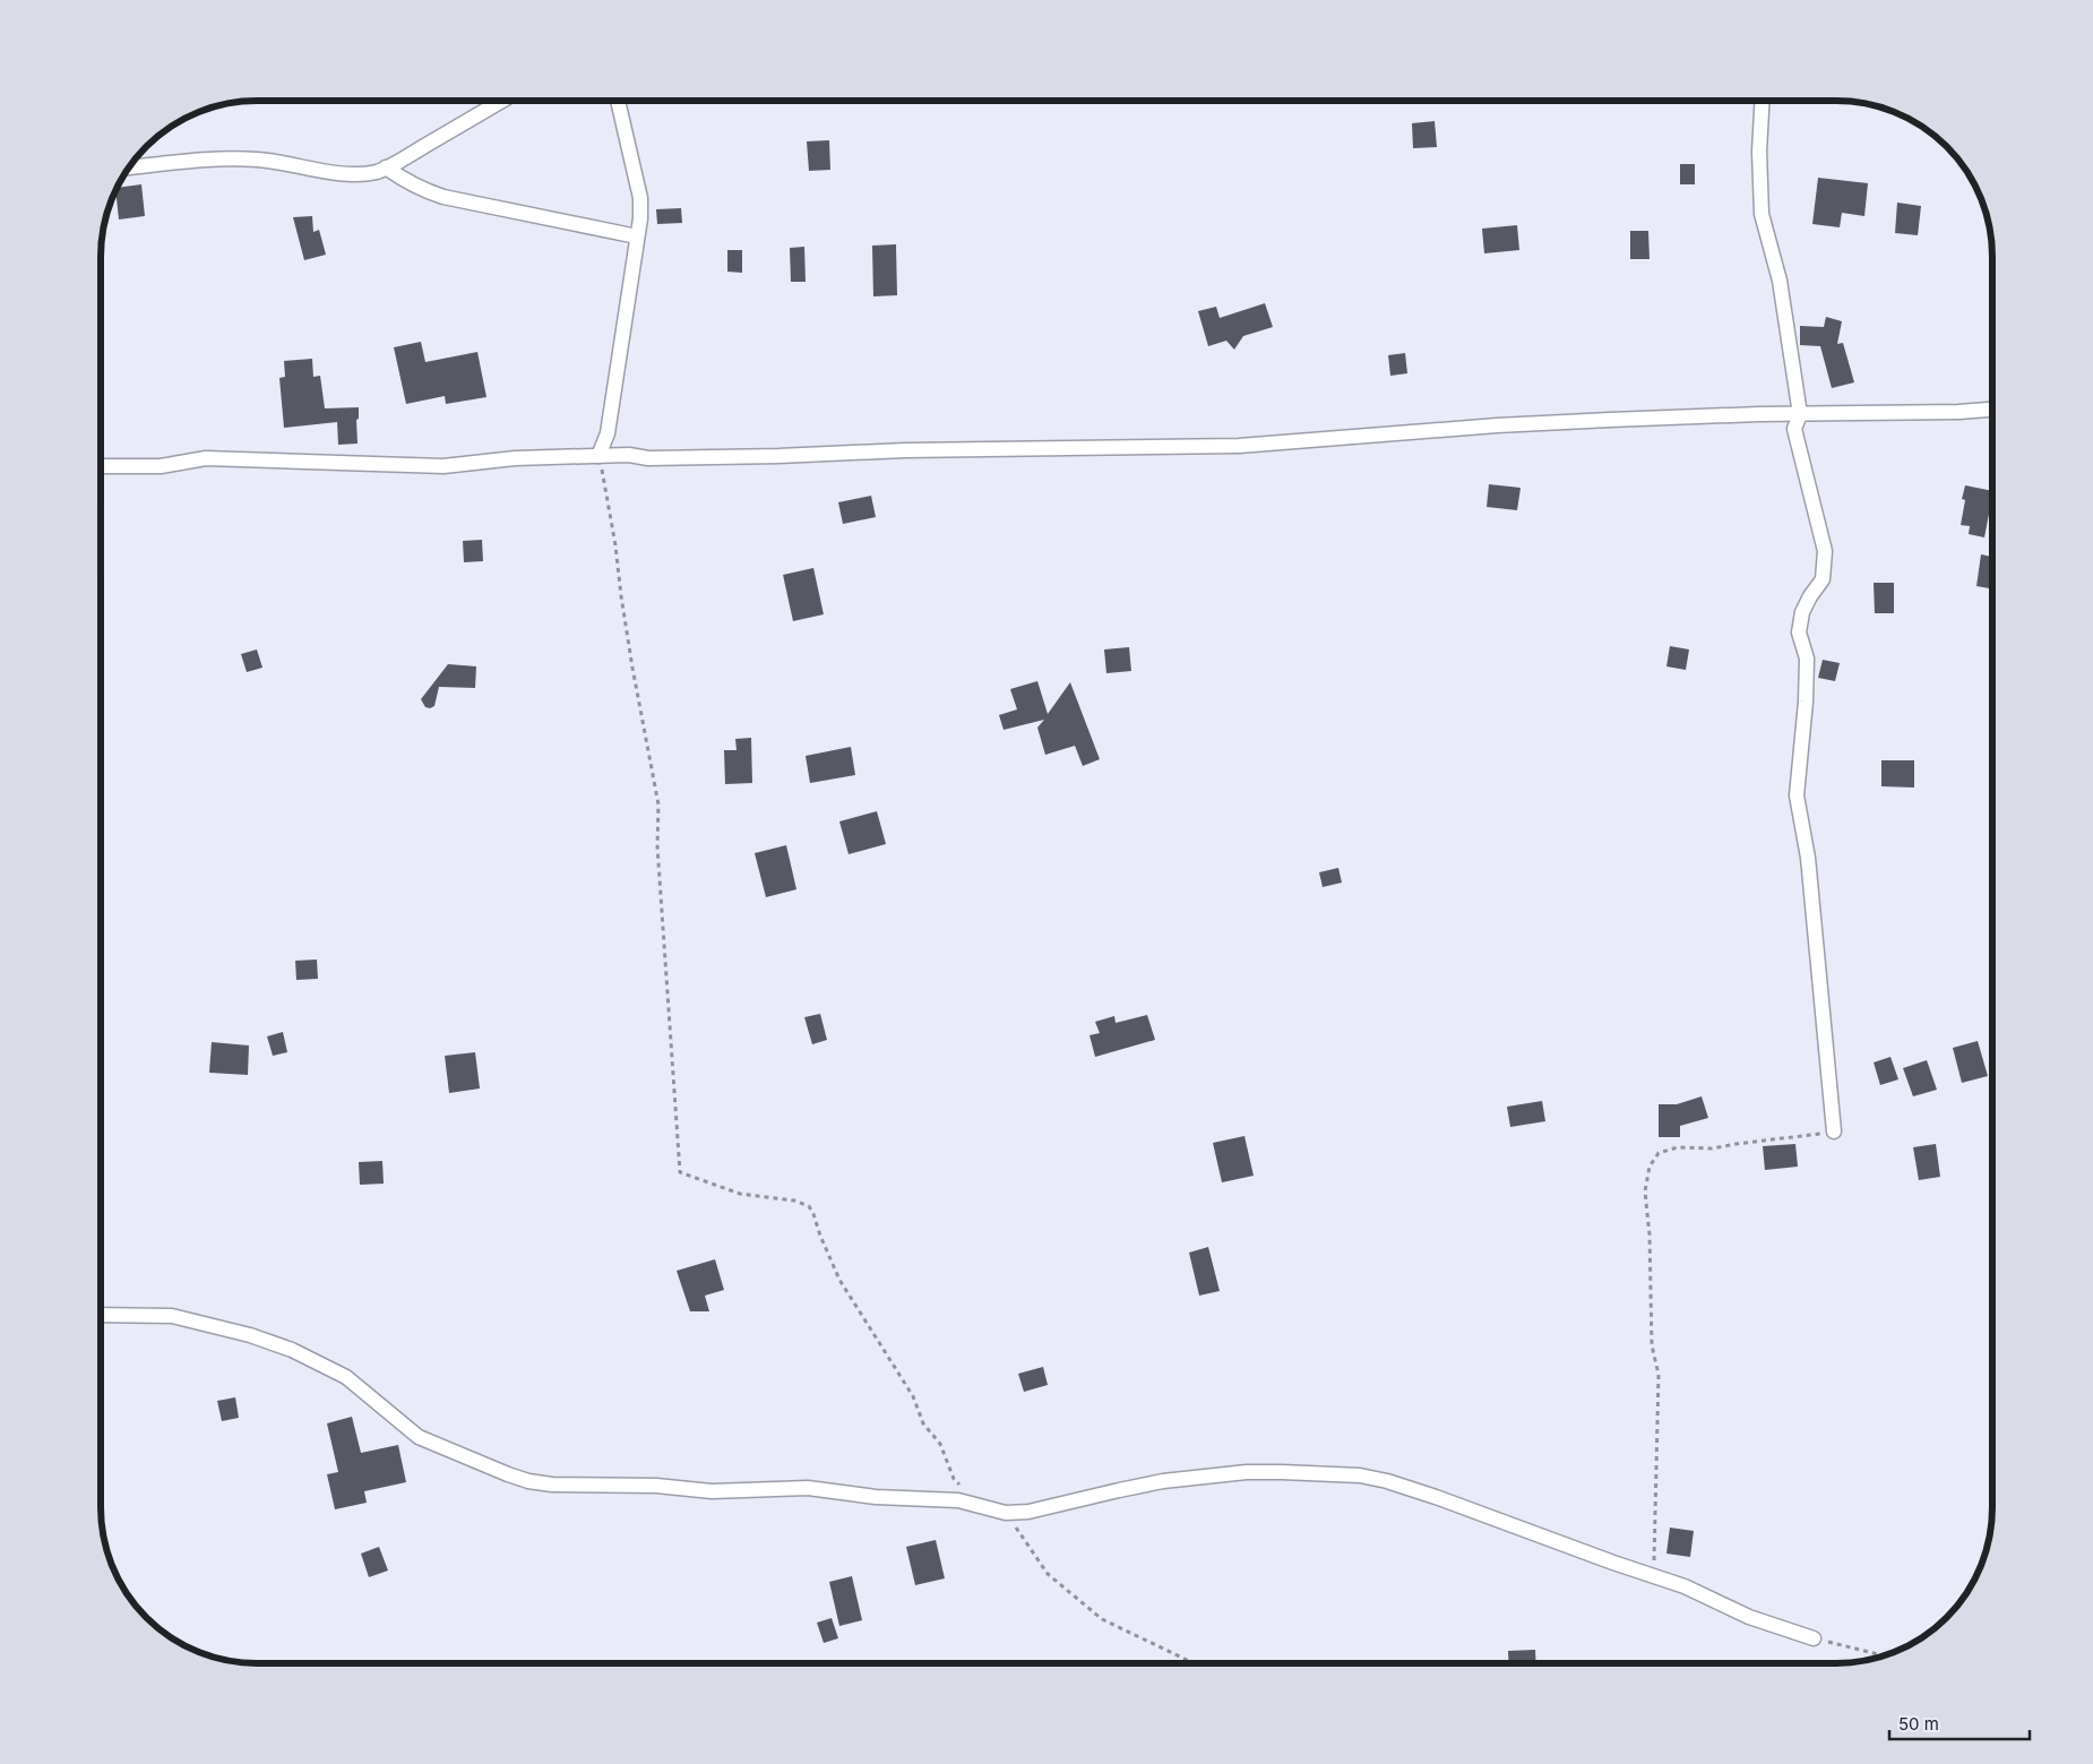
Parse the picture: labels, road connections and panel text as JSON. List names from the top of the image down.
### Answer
{
  "scale_bar": "50 m"
}
